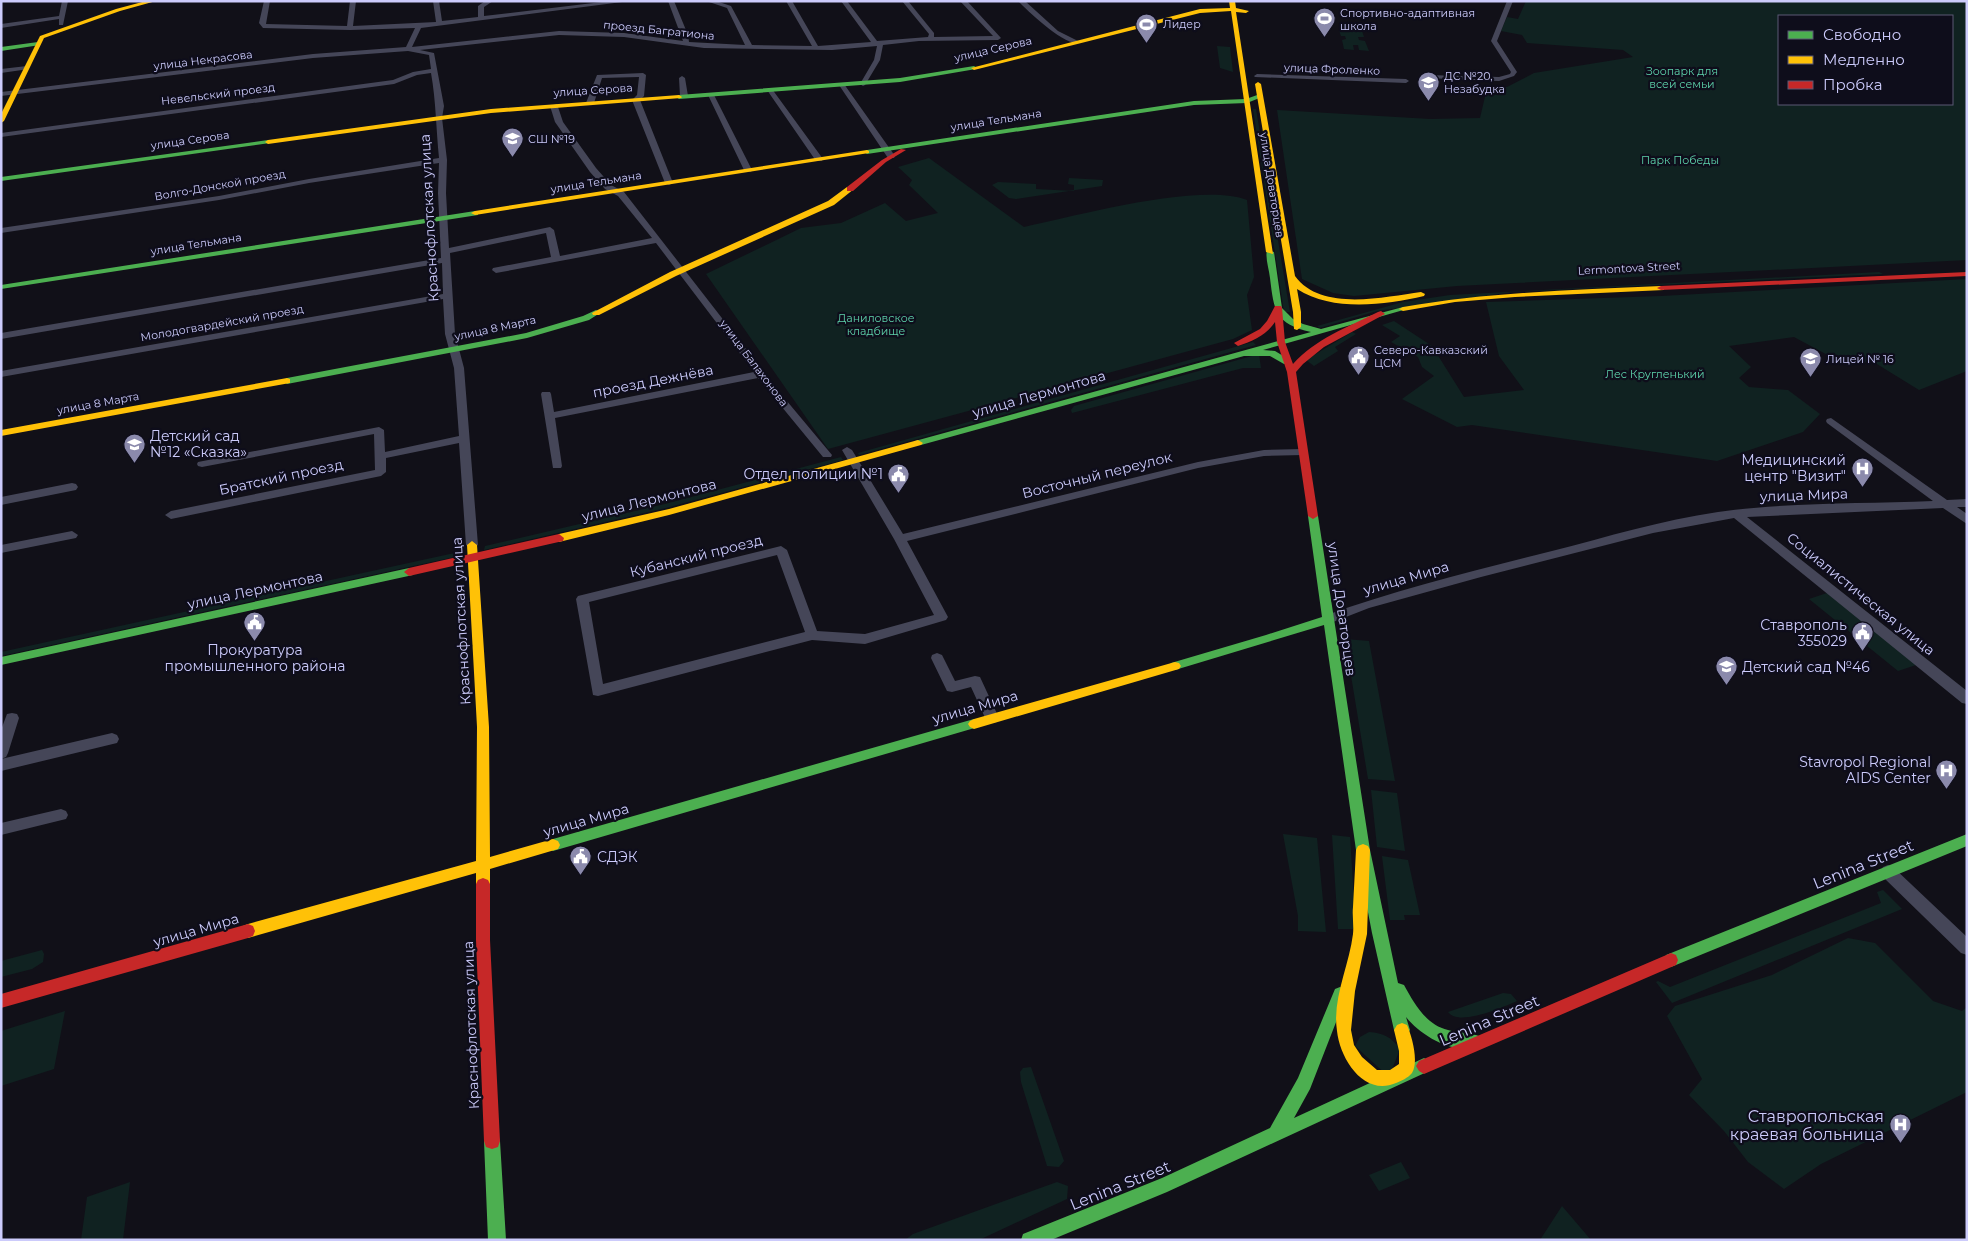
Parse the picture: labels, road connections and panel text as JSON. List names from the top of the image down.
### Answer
{
  "streets": {
    "main road": [
      "улица Серова",
      "улица Тельмана",
      "улица Доваторцев",
      "Краснофлотская улица",
      "Lermontova Street",
      "улица 8 Марта",
      "улица Лермонтова",
      "улица Мира",
      "Lenina Street"
    ],
    "street": [
      "проезд Багратиона",
      "улица Некрасова",
      "улица Фроленко",
      "Невельский проезд",
      "Волго-Донской проезд",
      "Молодогвардейский проезд",
      "улица Балахонова",
      "проезд Дежнёва",
      "Восточный переулок",
      "Братский проезд",
      "Кубанский проезд",
      "Социалистическая улица"
    ]
  },
  "crossings": [
    ["проезд Багратиона", "улица Некрасова"],
    ["проезд Багратиона", "Краснофлотская улица"],
    ["улица Серова", "улица Доваторцев"],
    ["улица Серова", "Краснофлотская улица"],
    ["улица Серова", "улица Балахонова"],
    ["улица Некрасова", "Краснофлотская улица"],
    ["улица Фроленко", "улица Доваторцев"],
    ["Невельский проезд", "Краснофлотская улица"],
    ["улица Тельмана", "улица Доваторцев"],
    ["улица Тельмана", "Краснофлотская улица"],
    ["улица Тельмана", "улица 8 Марта"],
    ["улица Тельмана", "улица Балахонова"],
    ["Волго-Донской проезд", "Краснофлотская улица"],
    ["улица Доваторцев", "Lermontova Street"],
    ["улица Доваторцев", "улица Лермонтова"],
    ["улица Доваторцев", "Восточный переулок"],
    ["улица Доваторцев", "улица Мира"],
    ["улица Доваторцев", "Lenina Street"],
    ["Краснофлотская улица", "Молодогвардейский проезд"],
    ["Краснофлотская улица", "улица 8 Марта"],
    ["Краснофлотская улица", "улица Лермонтова"],
    ["Краснофлотская улица", "улица Мира"],
    ["Lermontova Street", "улица Лермонтова"],
    ["улица 8 Марта", "улица Балахонова"],
    ["улица Балахонова", "проезд Дежнёва"],
    ["улица Мира", "Социалистическая улица"]
  ],
  "parks": [
    "Зоопарк для всей семьи",
    "Парк Победы",
    "Даниловское кладбище",
    "Лес Кругленький"
  ],
  "places": {
    "sports": ["Спортивно-адаптивная школа", "Лидер"],
    "school or university": [
      "ДС №20, Незабудка",
      "СШ №19",
      "Лицей № 16",
      "Детский сад №12 «Сказка»",
      "Детский сад №46"
    ],
    "public building": [
      "Северо-Кавказский ЦСМ",
      "Отдел полиции №1",
      "Прокуратура промышленного района",
      "Ставрополь 355029",
      "СДЭК"
    ],
    "hospital": ["Медицинский центр \"Визит\"", "Stavropol Regional AIDS Center", "Ставропольская краевая больница"]
  },
  "legend": ["Свободно", "Медленно", "Пробка"]
}
